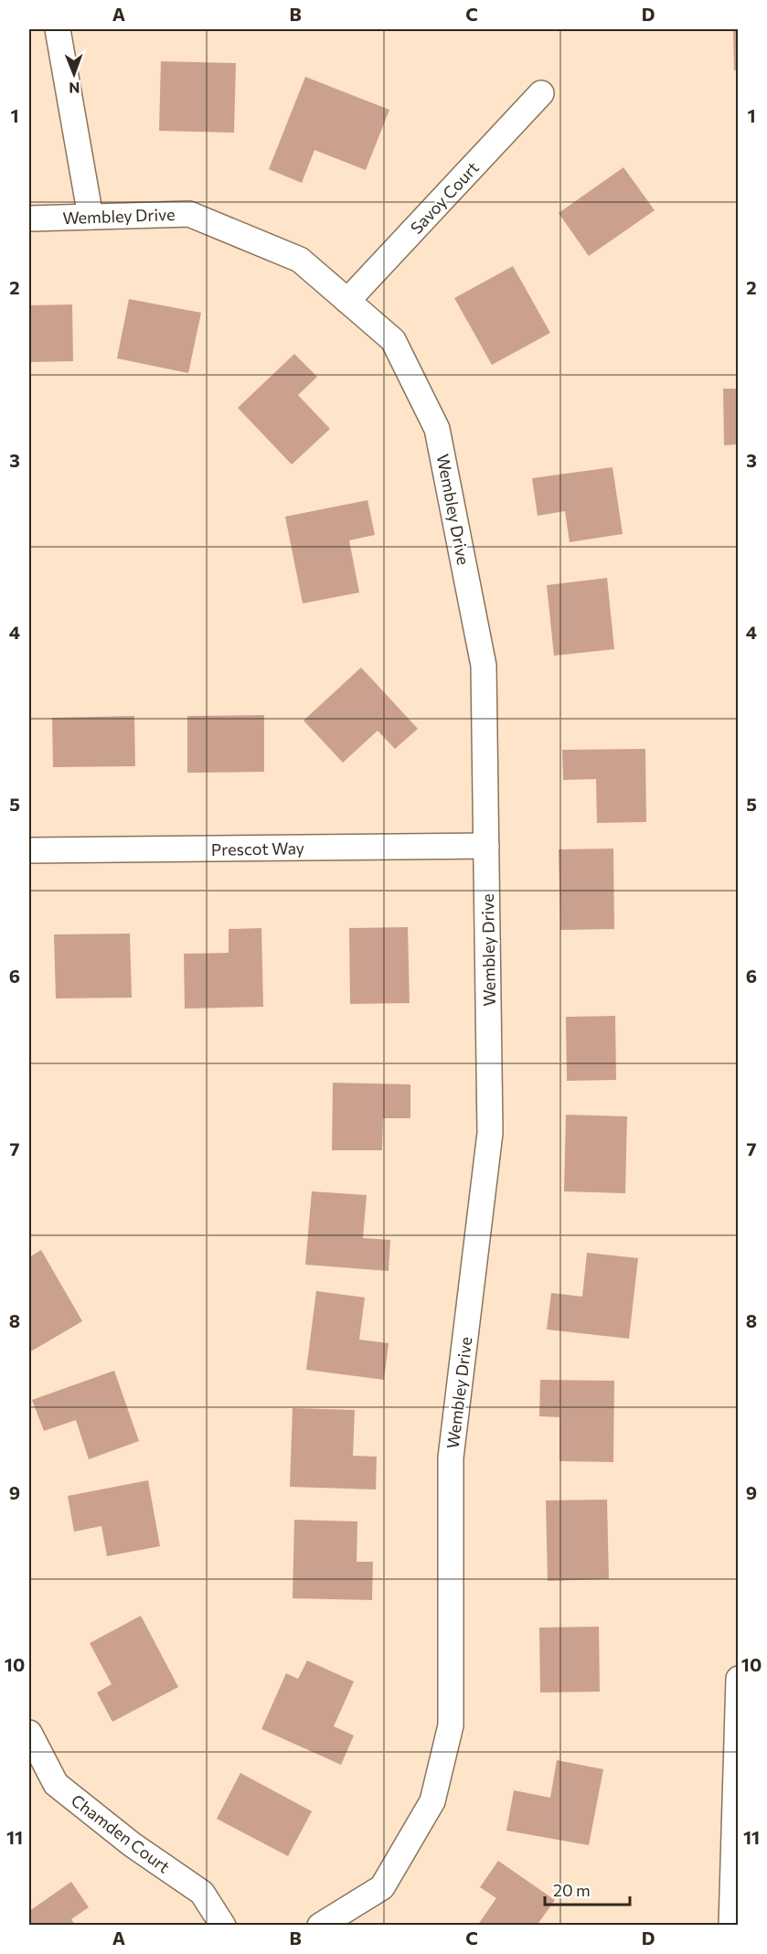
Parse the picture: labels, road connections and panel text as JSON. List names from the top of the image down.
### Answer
{
  "streets": {
    "street": [
      "Savoy Court",
      "Wembley Drive",
      "Prescot Way",
      "Chamden Court"
    ]
  },
  "crossings": [
    ["Savoy Court", "Wembley Drive"],
    ["Wembley Drive", "Prescot Way"]
  ],
  "scale_bar": "20 m",
  "north": "bottom",
  "grid": {
    "columns": [
      "A",
      "B",
      "C",
      "D"
    ],
    "rows": [
      "1",
      "2",
      "3",
      "4",
      "5",
      "6",
      "7",
      "8",
      "9",
      "10",
      "11"
    ]
  }
}
